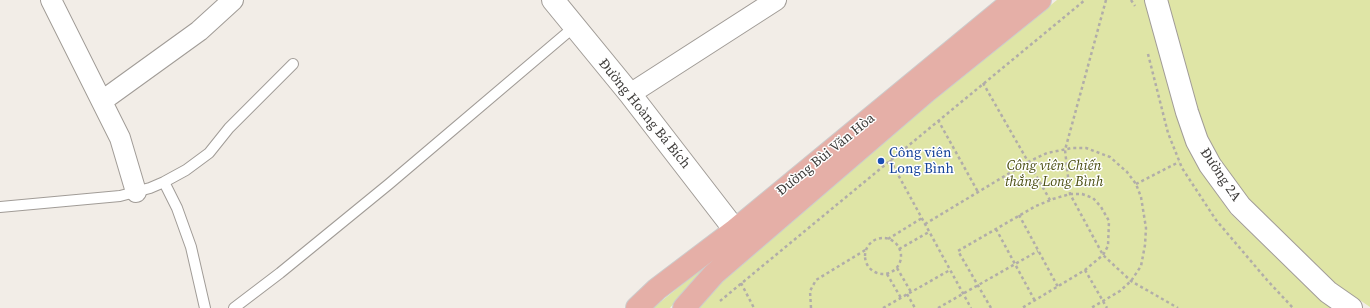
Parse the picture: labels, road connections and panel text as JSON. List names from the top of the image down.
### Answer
{
  "streets": {
    "main road": ["Đường Bùi Văn Hòa"],
    "street": ["Đường Hoàng Bá Bích", "Đường 2A"]
  },
  "crossings": [
    ["Đường Hoàng Bá Bích", "Đường Bùi Văn Hòa"]
  ],
  "parks": ["Công viên Chiến thắng Long Bình"],
  "places": ["Công viên Long Bình"]
}
